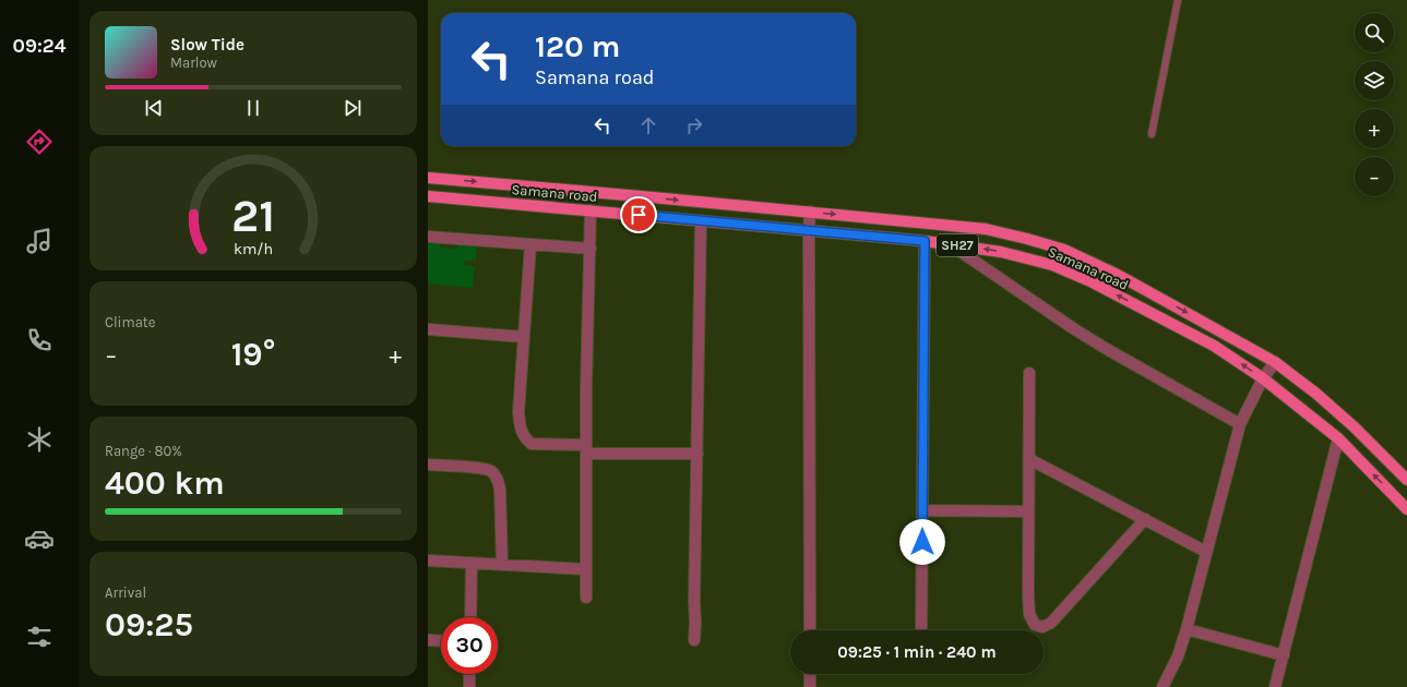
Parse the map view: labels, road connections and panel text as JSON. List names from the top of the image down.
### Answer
{
  "streets": {
    "main road": ["Samana road", "SH27"]
  },
  "page": {
    "tabs": "09:24",
    "map_buttons": ["+", "−"],
    "turn": ["120 m", "Samana road"],
    "song": ["Slow Tide", "Marlow"],
    "tile": [
      "Climate",
      ["Range · 80%", "400 km"],
      ["Arrival", "09:25"]
    ],
    "heat": ["−", "19°", "+"],
    "limit": "30",
    "trip": "09:25 · 1 min · 240 m",
    "gauge": ["21", "km/h"]
  }
}
